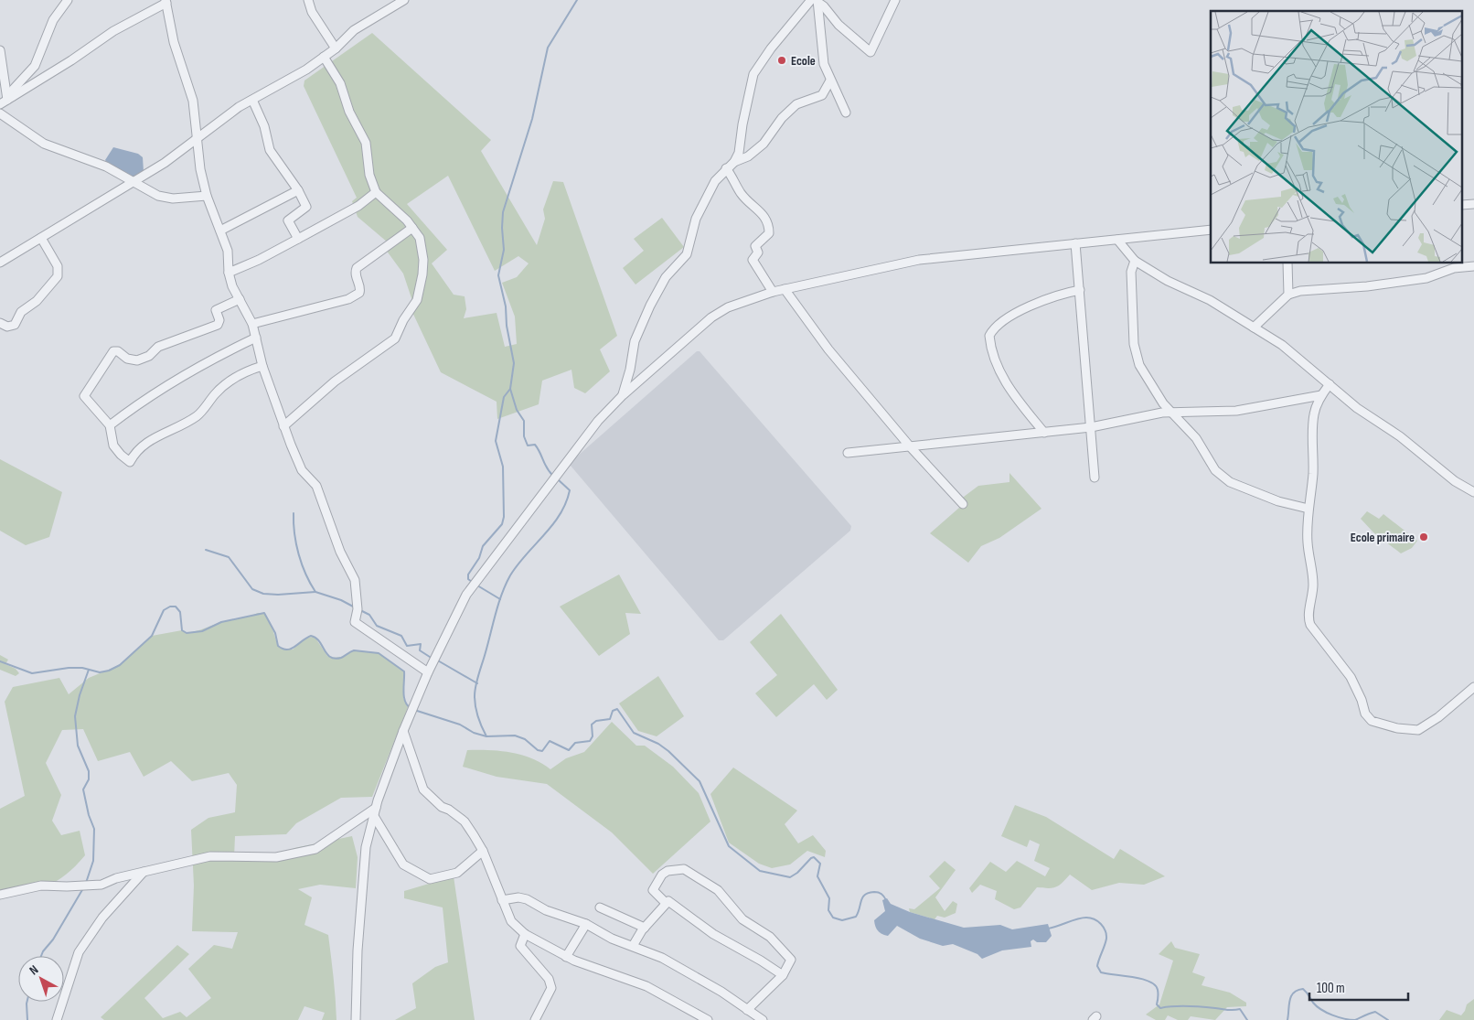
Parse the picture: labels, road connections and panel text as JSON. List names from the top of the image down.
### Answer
{
  "places": ["Ecole", "Ecole primaire"],
  "scale_bar": "100 m",
  "north": "top left"
}
